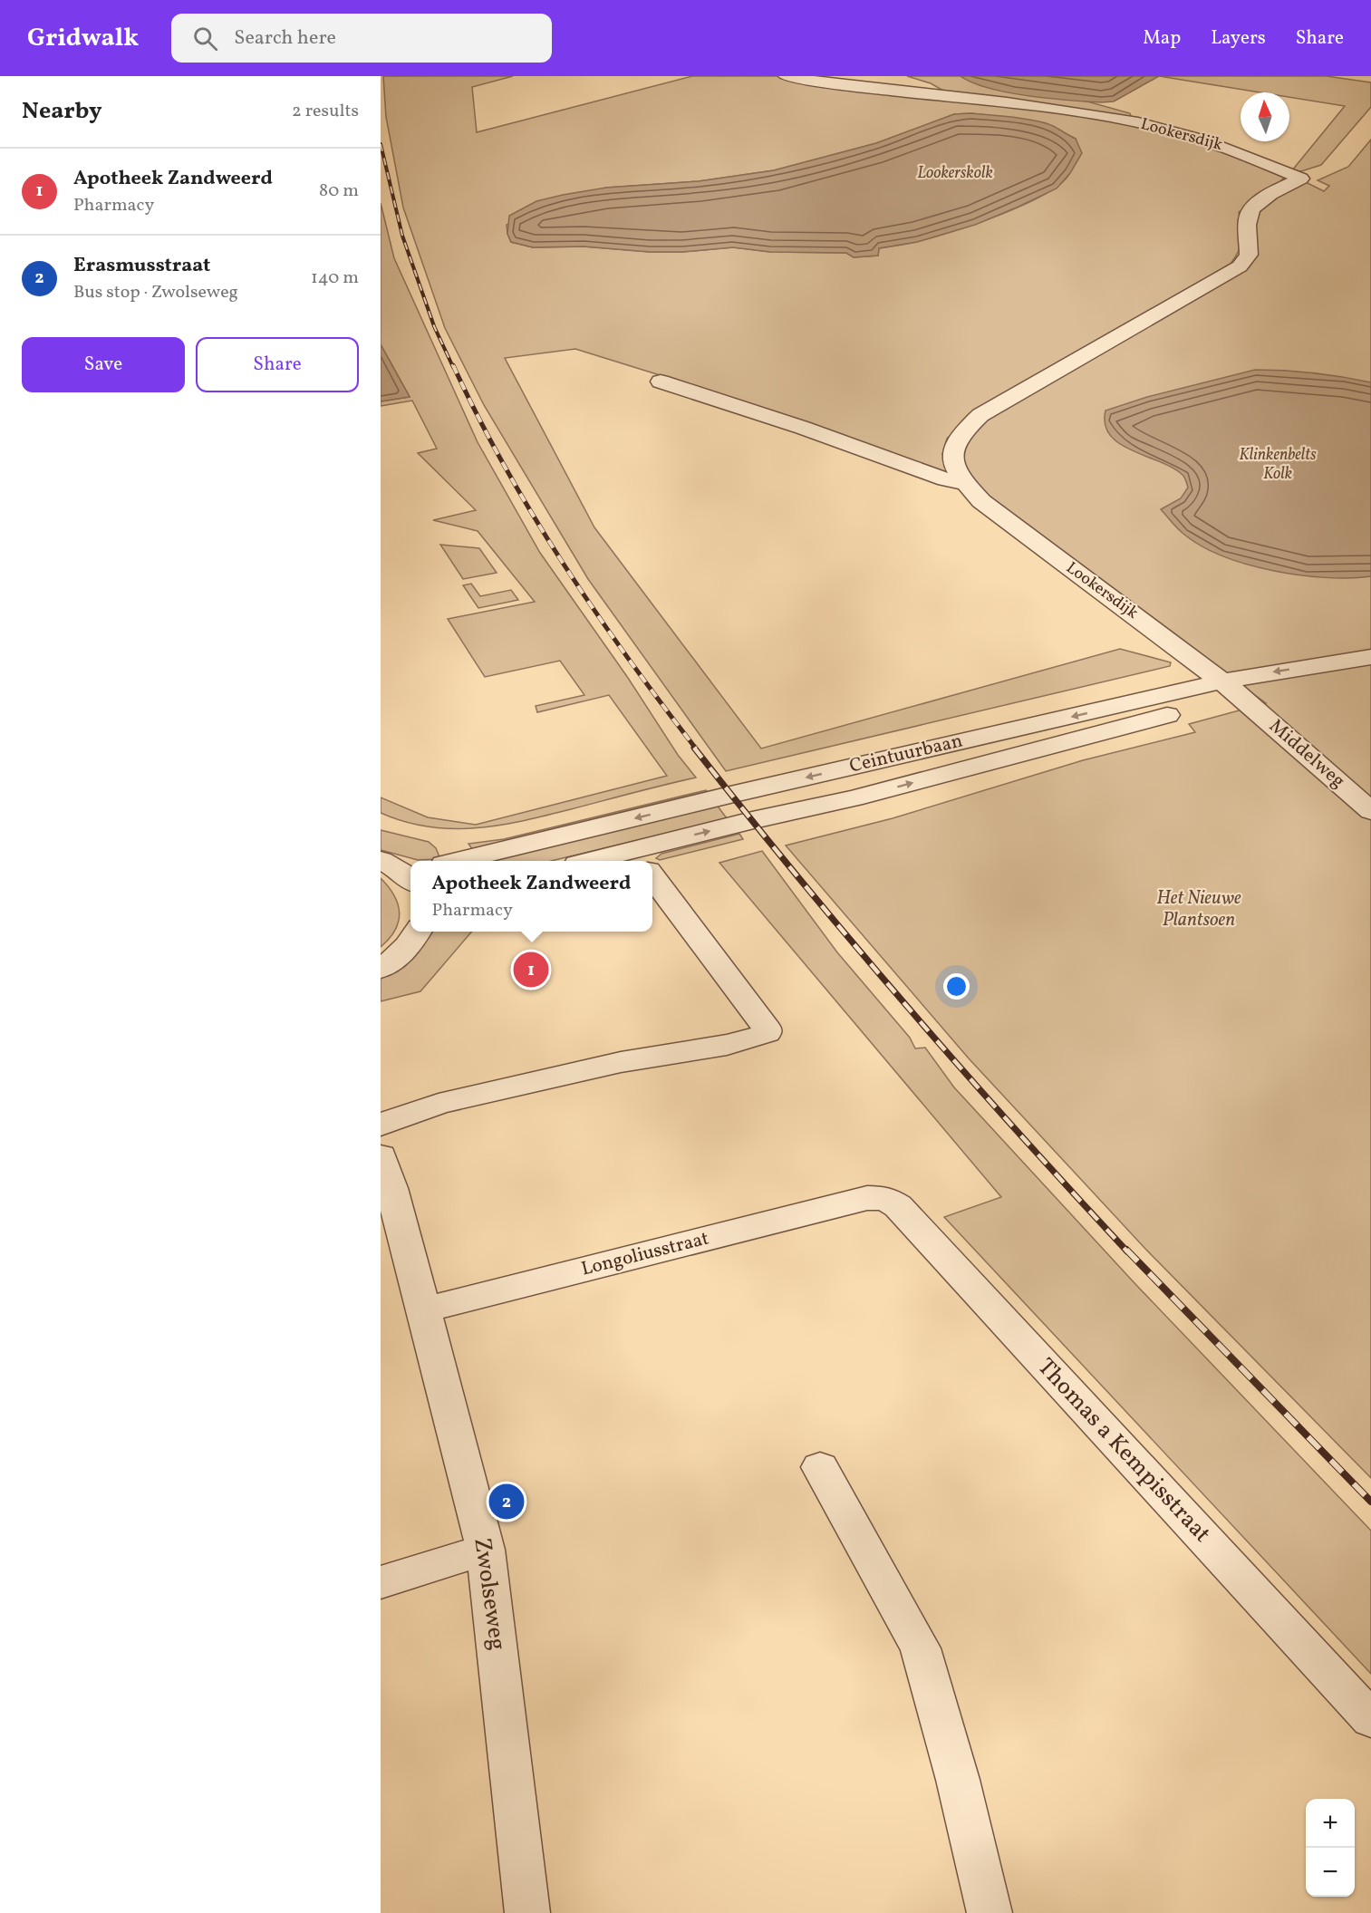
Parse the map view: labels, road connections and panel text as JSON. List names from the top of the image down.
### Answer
{
  "streets": {
    "street": [
      "Lookersdijk",
      "Ceintuurbaan",
      "Middelweg",
      "Longoliusstraat",
      "Thomas a Kempisstraat",
      "Zwolseweg"
    ]
  },
  "crossings": [
    ["Lookersdijk", "Ceintuurbaan"],
    ["Lookersdijk", "Middelweg"],
    ["Ceintuurbaan", "Middelweg"],
    ["Longoliusstraat", "Thomas a Kempisstraat"],
    ["Longoliusstraat", "Zwolseweg"]
  ],
  "water": ["Lookerskolk", "Klinkenbelts Kolk"],
  "parks": ["Het Nieuwe Plantsoen"],
  "north": "top",
  "page": {
    "header": "Gridwalk",
    "search": "Search here",
    "nav": ["Map", "Layers", "Share"],
    "heading": ["Nearby", "2 results"],
    "list": [
      {
        "mark": "1",
        "name": "Apotheek Zandweerd",
        "note": "Pharmacy",
        "value": "80 m"
      },
      {
        "mark": "2",
        "name": "Erasmusstraat",
        "note": "Bus stop · Zwolseweg",
        "value": "140 m"
      }
    ],
    "buttons": ["Save", "Share"],
    "popup": ["Apotheek Zandweerd", "Pharmacy"],
    "pins": ["1", "2"],
    "map_buttons": ["+", "−"]
  }
}
